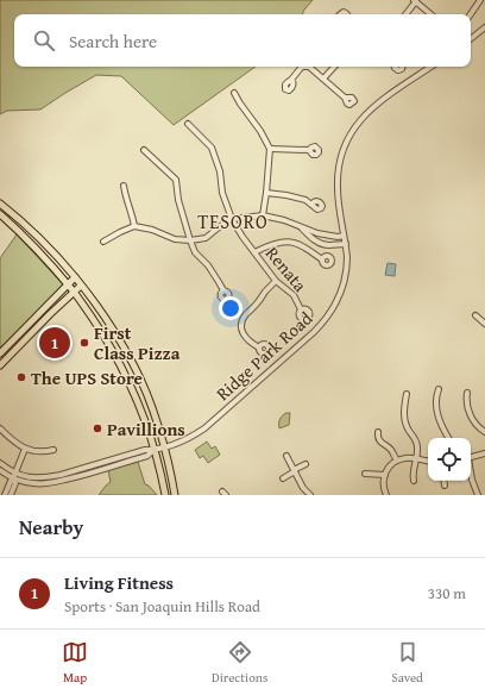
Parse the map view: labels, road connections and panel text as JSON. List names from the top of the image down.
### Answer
{
  "streets": {
    "street": ["Renata", "Ridge Park Road"]
  },
  "districts": ["TESORO"],
  "places": ["First Class Pizza", "The UPS Store", "Pavillions"],
  "page": {
    "search": "Search here",
    "pins": "1",
    "heading": "Nearby",
    "list": [
      {
        "mark": "1",
        "name": "Living Fitness",
        "note": "Sports · San Joaquin Hills Road",
        "value": "330 m"
      }
    ],
    "nav": ["Map", "Directions", "Saved"]
  }
}
